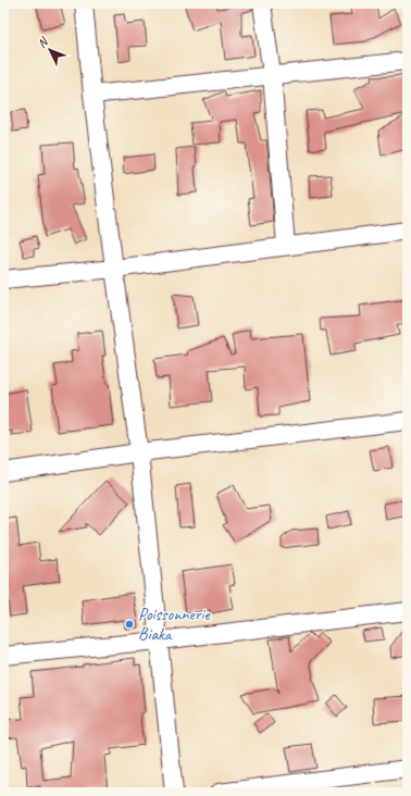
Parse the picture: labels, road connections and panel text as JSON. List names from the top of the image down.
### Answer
{
  "places": ["Poissonnerie Biaka"],
  "north": "top left"
}
